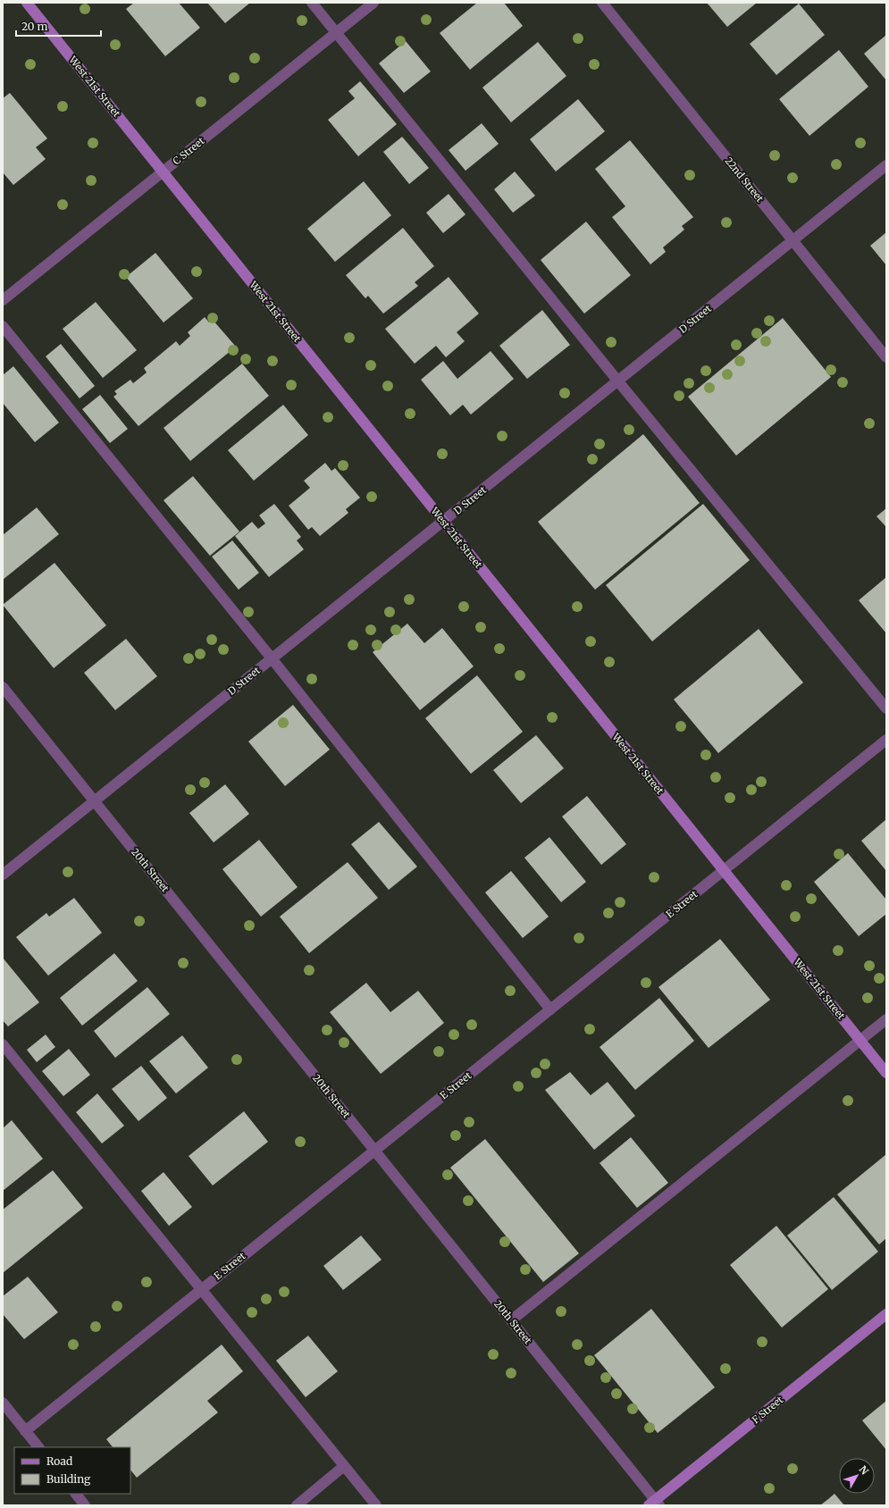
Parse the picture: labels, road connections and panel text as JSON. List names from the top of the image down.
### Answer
{
  "streets": {
    "street": [
      "West 21st Street",
      "C Street",
      "22nd Street",
      "D Street",
      "20th Street",
      "E Street",
      "F Street"
    ]
  },
  "crossings": [
    ["West 21st Street", "C Street"],
    ["West 21st Street", "D Street"],
    ["West 21st Street", "E Street"],
    ["22nd Street", "D Street"],
    ["D Street", "20th Street"],
    ["20th Street", "E Street"],
    ["20th Street", "F Street"]
  ],
  "legend": ["Road", "Building"],
  "scale_bar": "20 m",
  "north": "top right"
}
